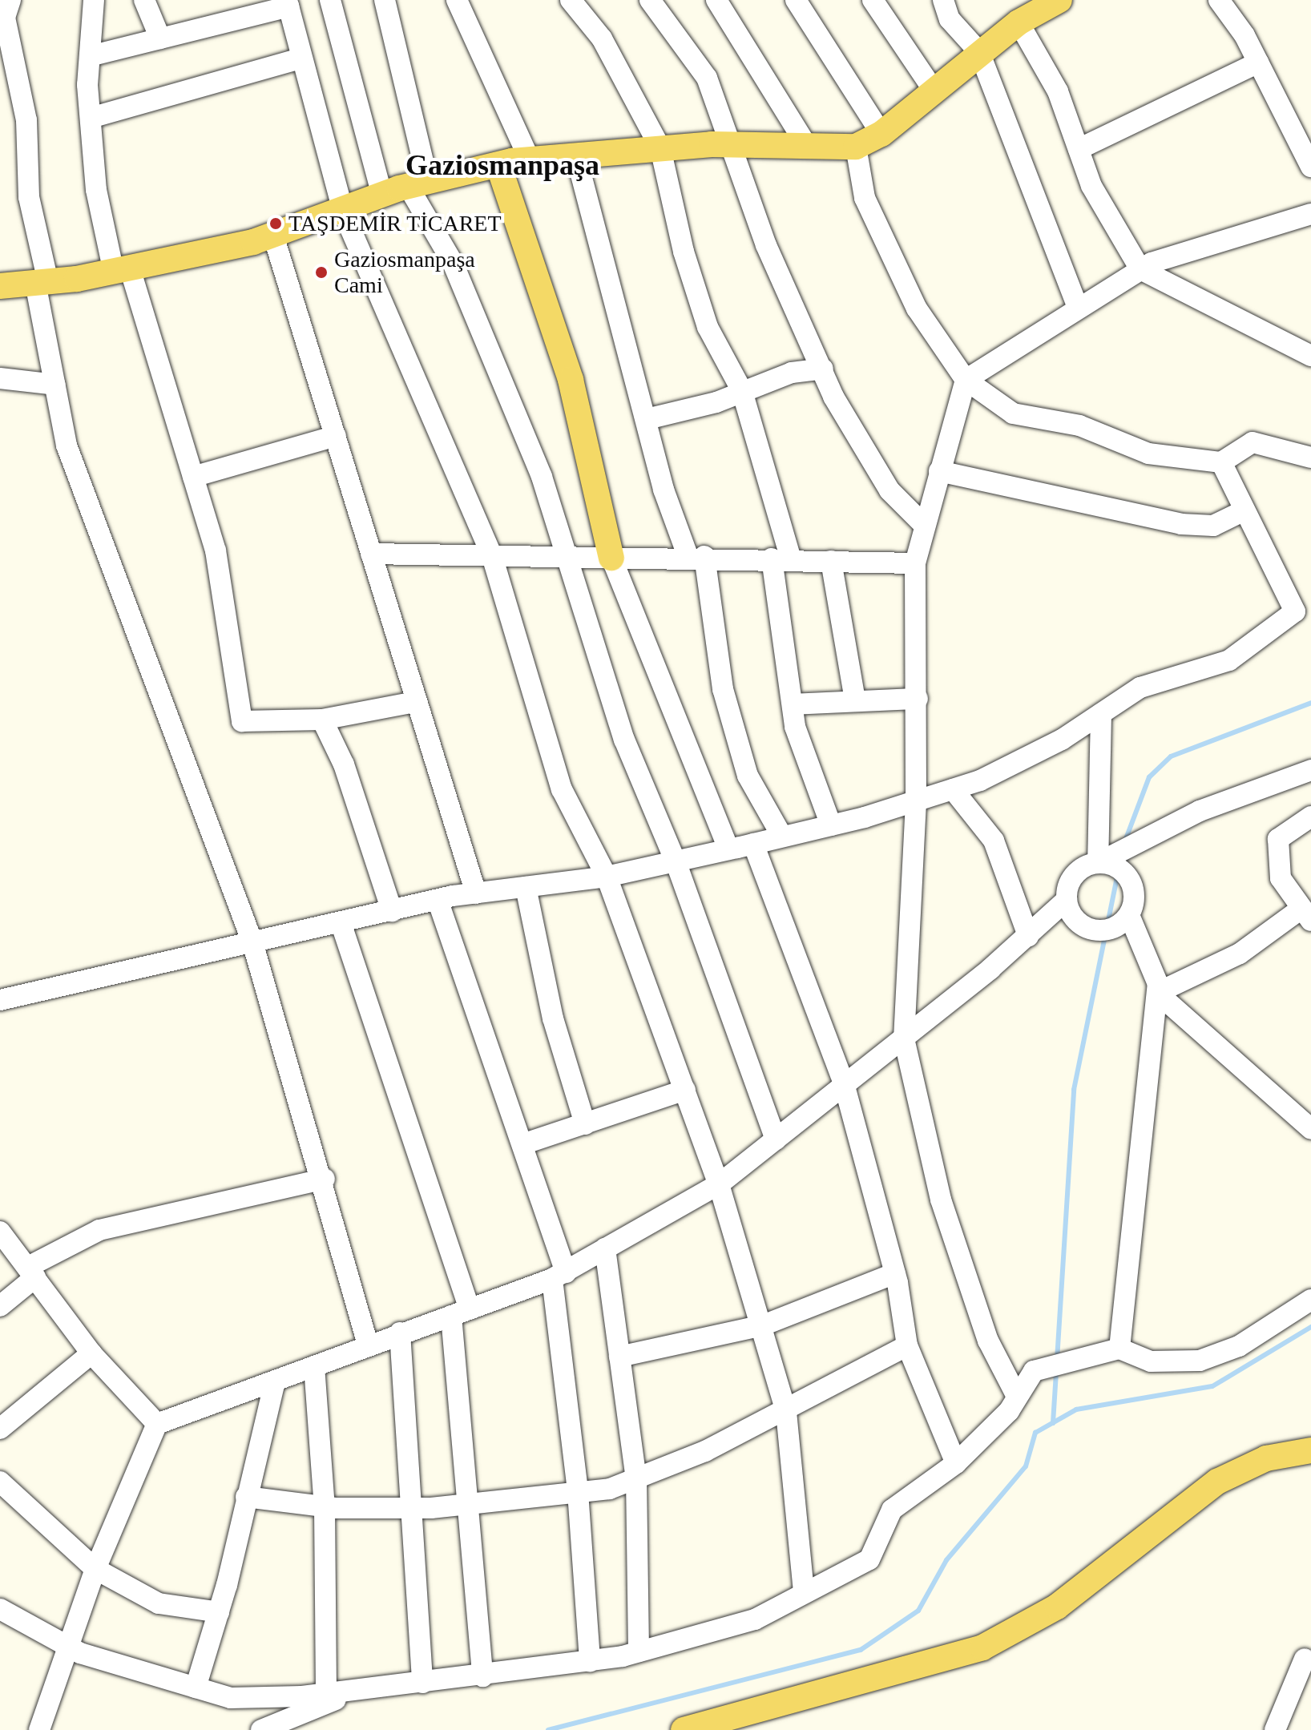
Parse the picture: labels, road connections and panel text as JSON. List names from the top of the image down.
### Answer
{
  "districts": ["Gaziosmanpaşa"],
  "places": ["TAŞDEMİR TİCARET", "Gaziosmanpaşa Cami"]
}
